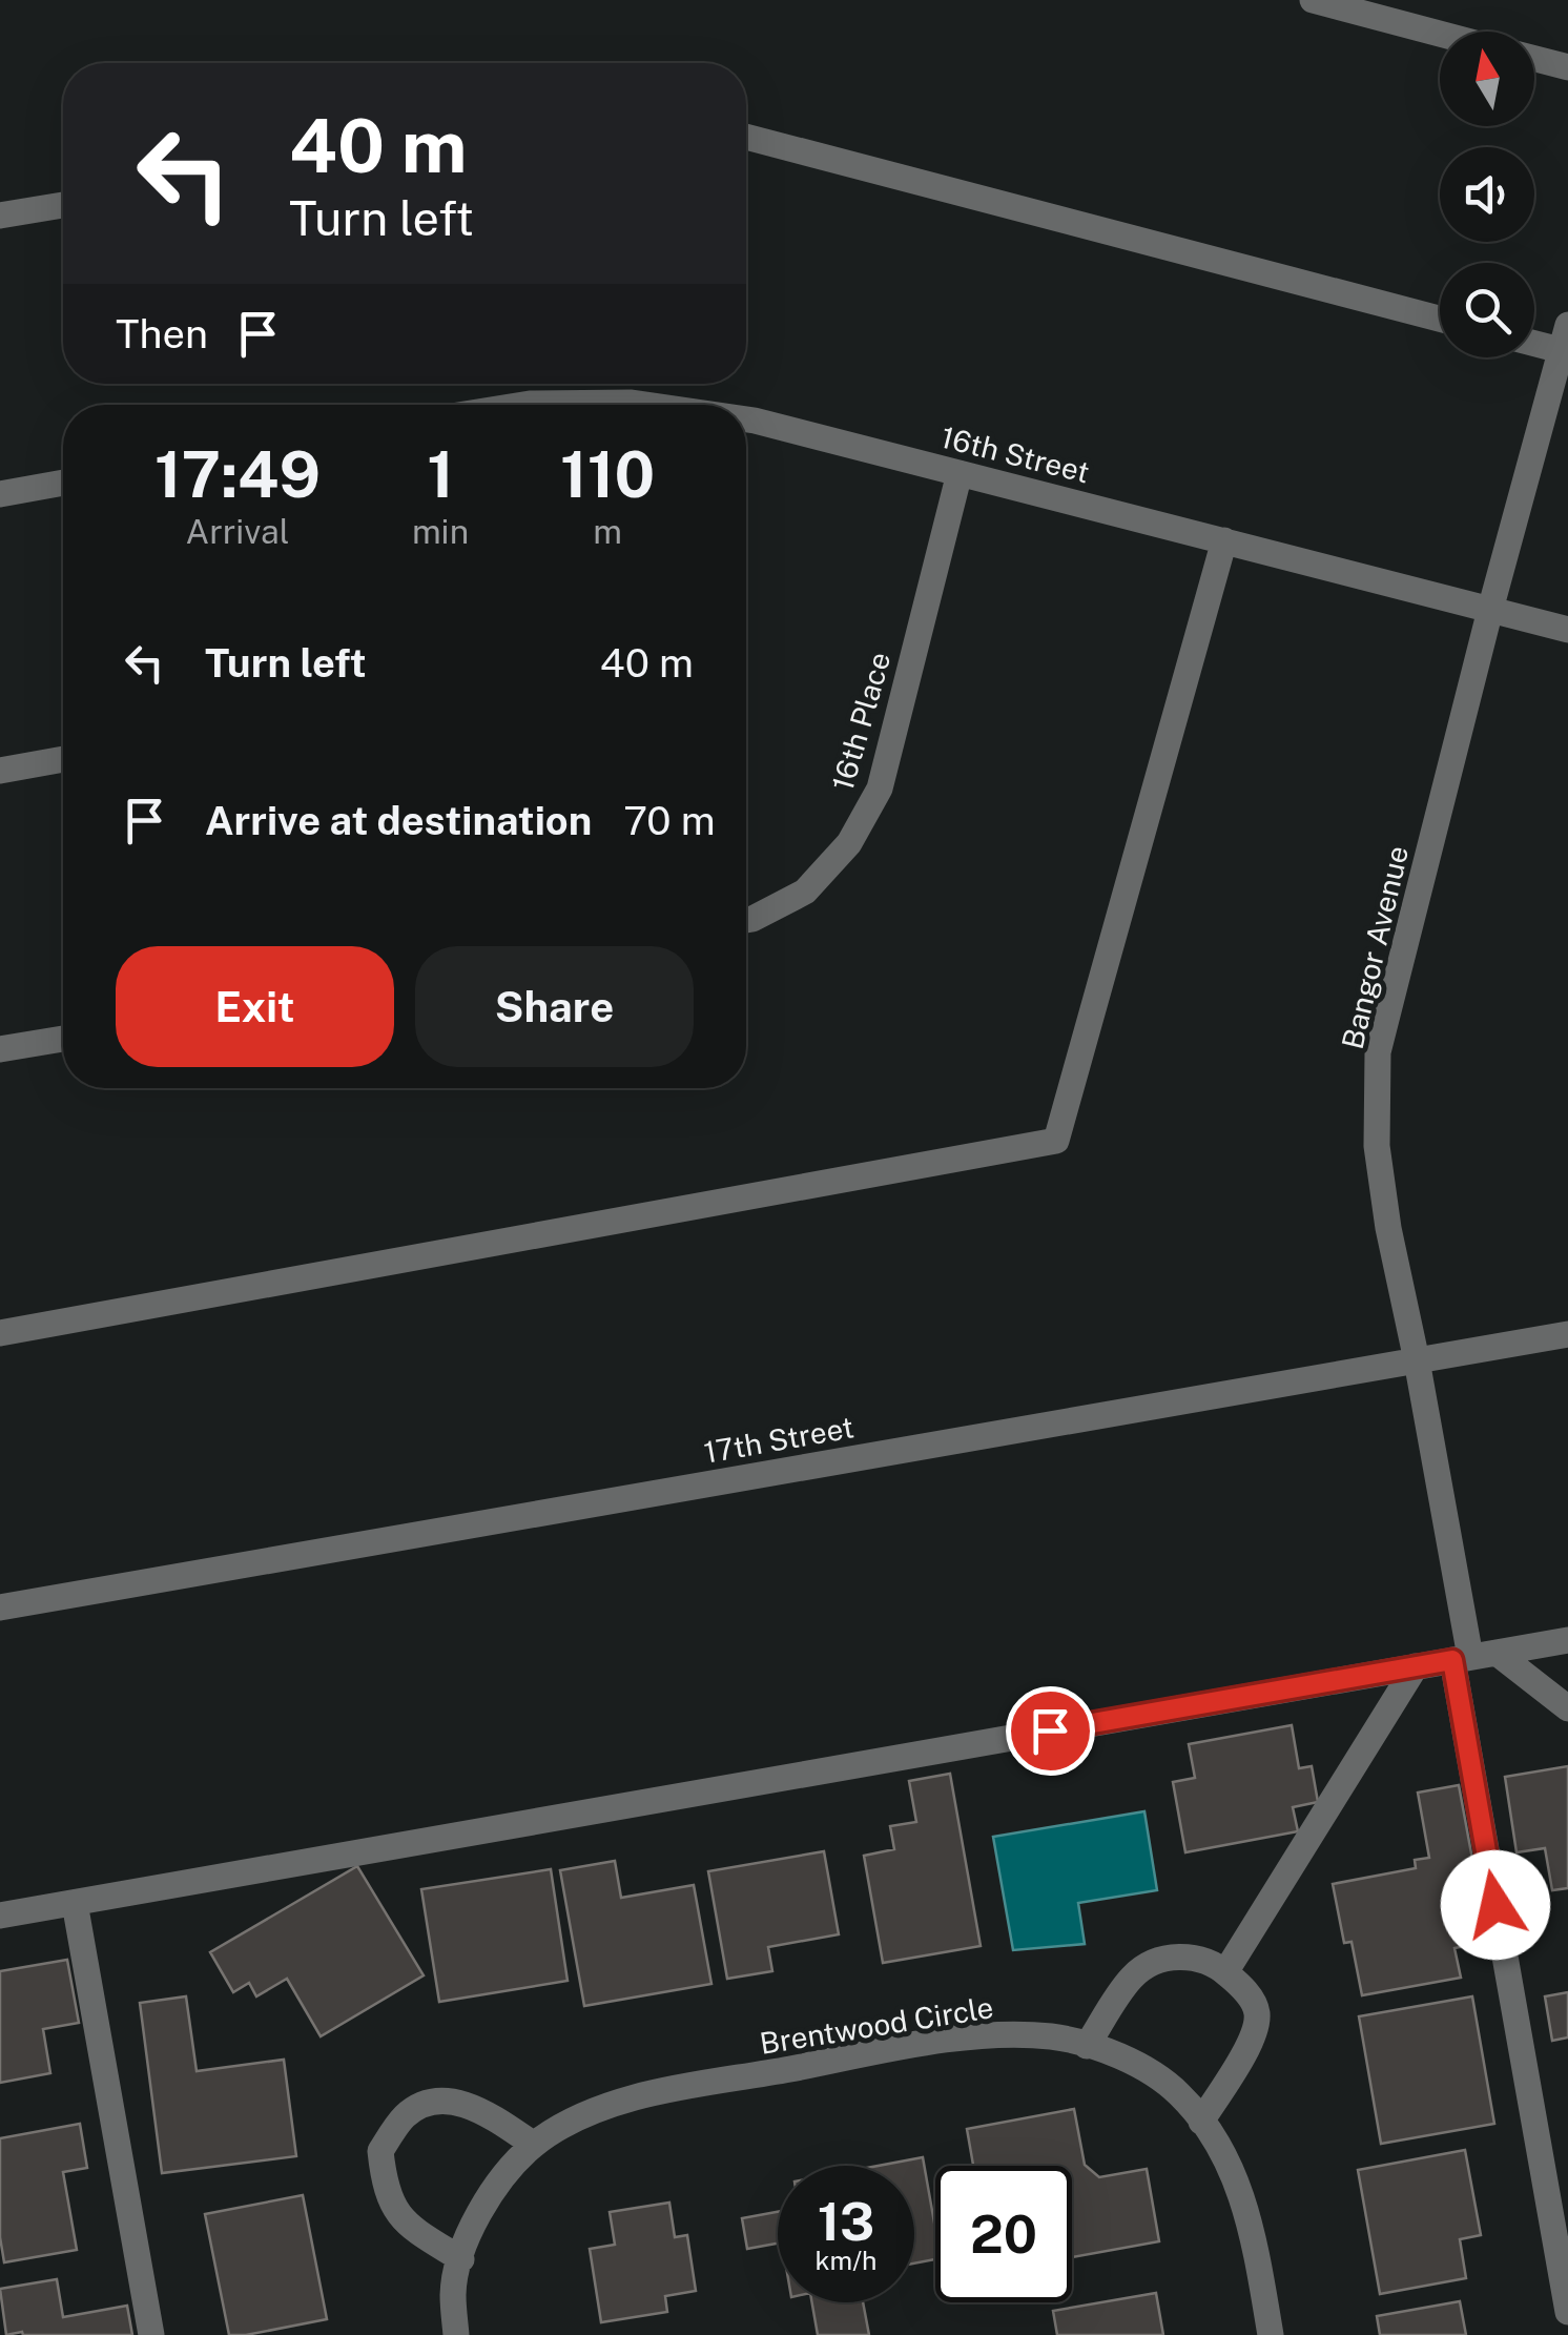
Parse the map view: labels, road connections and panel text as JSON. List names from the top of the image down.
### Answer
{
  "streets": {
    "street": [
      "16th Street",
      "16th Place",
      "Bangor Avenue",
      "17th Street",
      "Brentwood Circle"
    ]
  },
  "crossings": [
    ["16th Street", "16th Place"],
    ["16th Street", "Bangor Avenue"],
    ["Bangor Avenue", "17th Street"]
  ],
  "north": "top",
  "page": {
    "turn": ["40 m", "Turn left"],
    "then": "Then",
    "eta": [
      "17:49",
      "Arrival",
      "1",
      "min",
      "110",
      "m"
    ],
    "list": [
      {
        "name": "Turn left",
        "value": "40 m"
      },
      {
        "name": "Arrive at destination",
        "value": "70 m"
      }
    ],
    "buttons": ["Exit", "Share"],
    "speed": "13 km/h",
    "limit": "20"
  }
}
